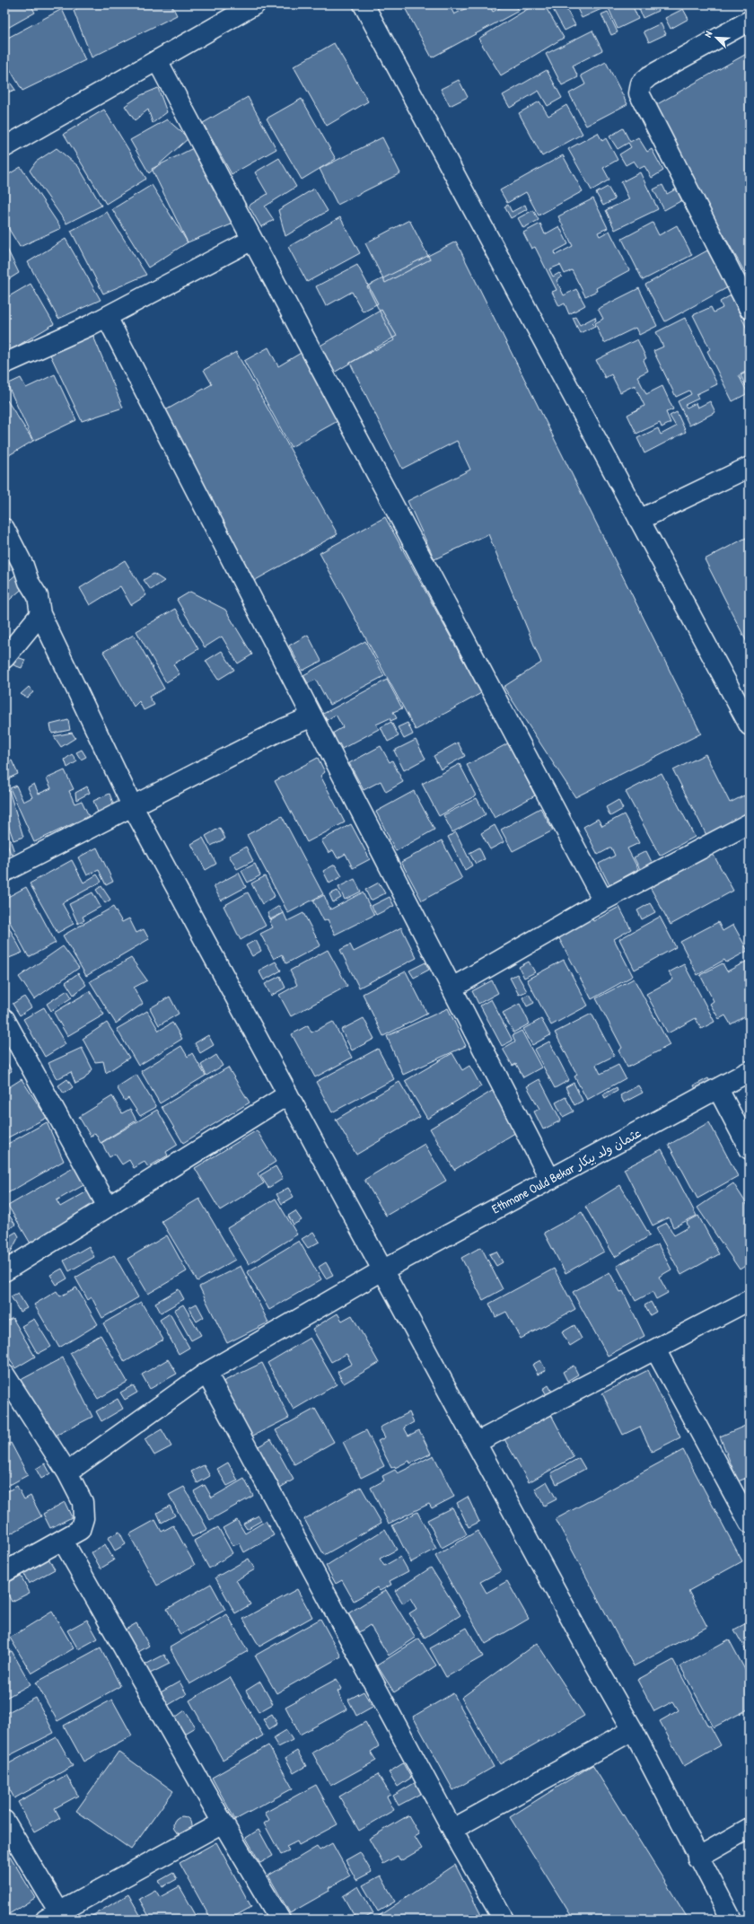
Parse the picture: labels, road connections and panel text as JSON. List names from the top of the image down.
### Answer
{
  "streets": {
    "street": ["Ethmane Ould Bekar عثمان ولد بيكار"]
  },
  "north": "top left"
}
